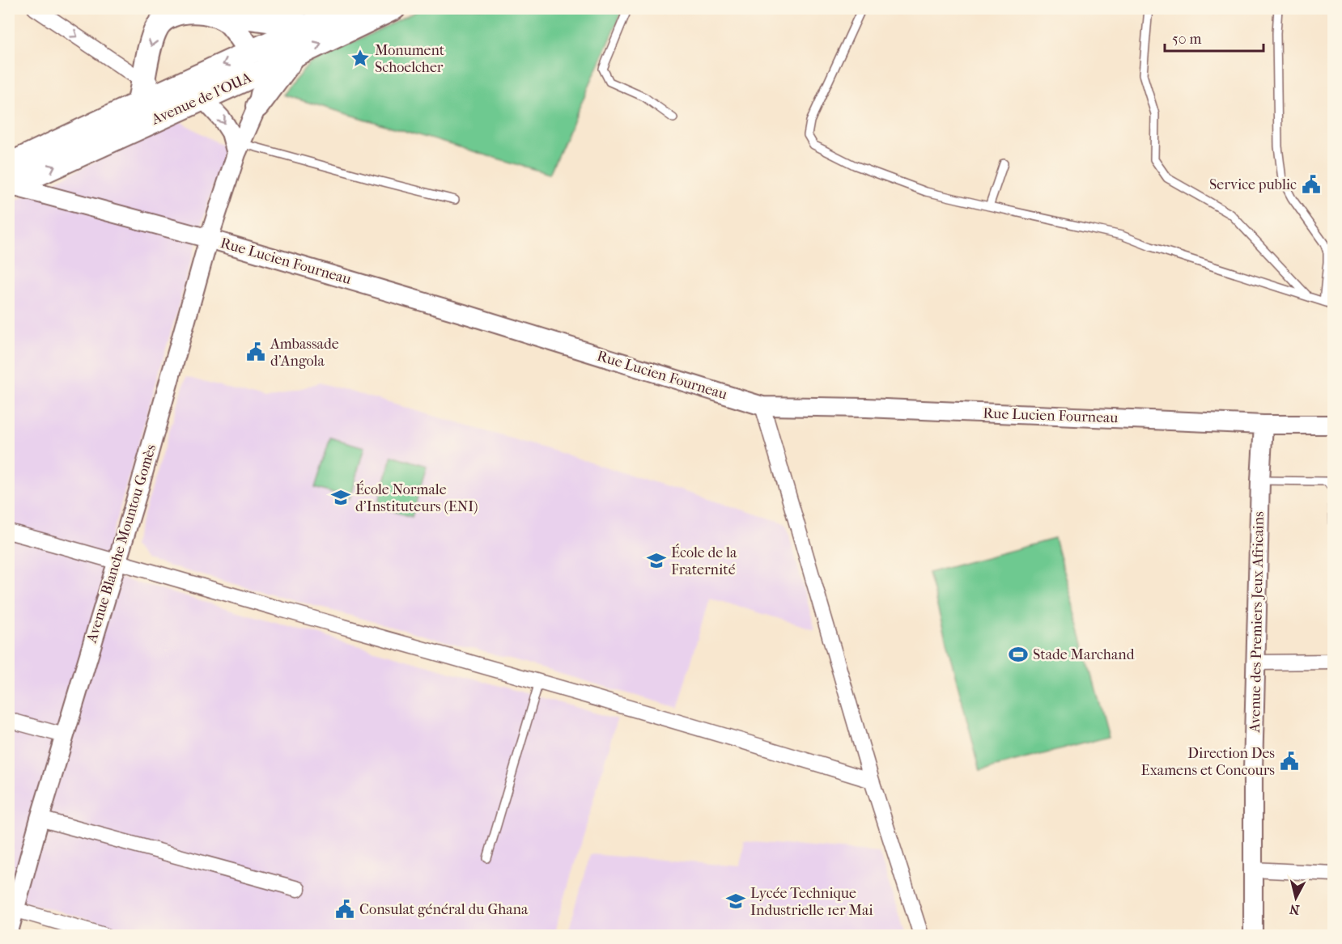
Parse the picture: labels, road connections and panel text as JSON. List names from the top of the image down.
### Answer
{
  "streets": {
    "main road": ["Avenue de l'OUA"],
    "street": ["Rue Lucien Fourneau", "Avenue Blanche Mountou Gomès", "Avenue des Premiers Jeux Africains"]
  },
  "crossings": [
    ["Avenue de l'OUA", "Rue Lucien Fourneau"],
    ["Avenue de l'OUA", "Avenue Blanche Mountou Gomès"],
    ["Rue Lucien Fourneau", "Avenue Blanche Mountou Gomès"],
    ["Rue Lucien Fourneau", "Avenue des Premiers Jeux Africains"]
  ],
  "places": {
    "place": ["Monument Schoelcher"],
    "public building": [
      "Service public",
      "Ambassade d'Angola",
      "Direction Des Examens et Concours",
      "Consulat général du Ghana"
    ],
    "school or university": ["École Normale d'Instituteurs (ENI)", "École de la Fraternité", "Lycée Technique Industrielle 1er Mai"],
    "sports": ["Stade Marchand"]
  },
  "scale_bar": "50 m",
  "north": "bottom"
}
